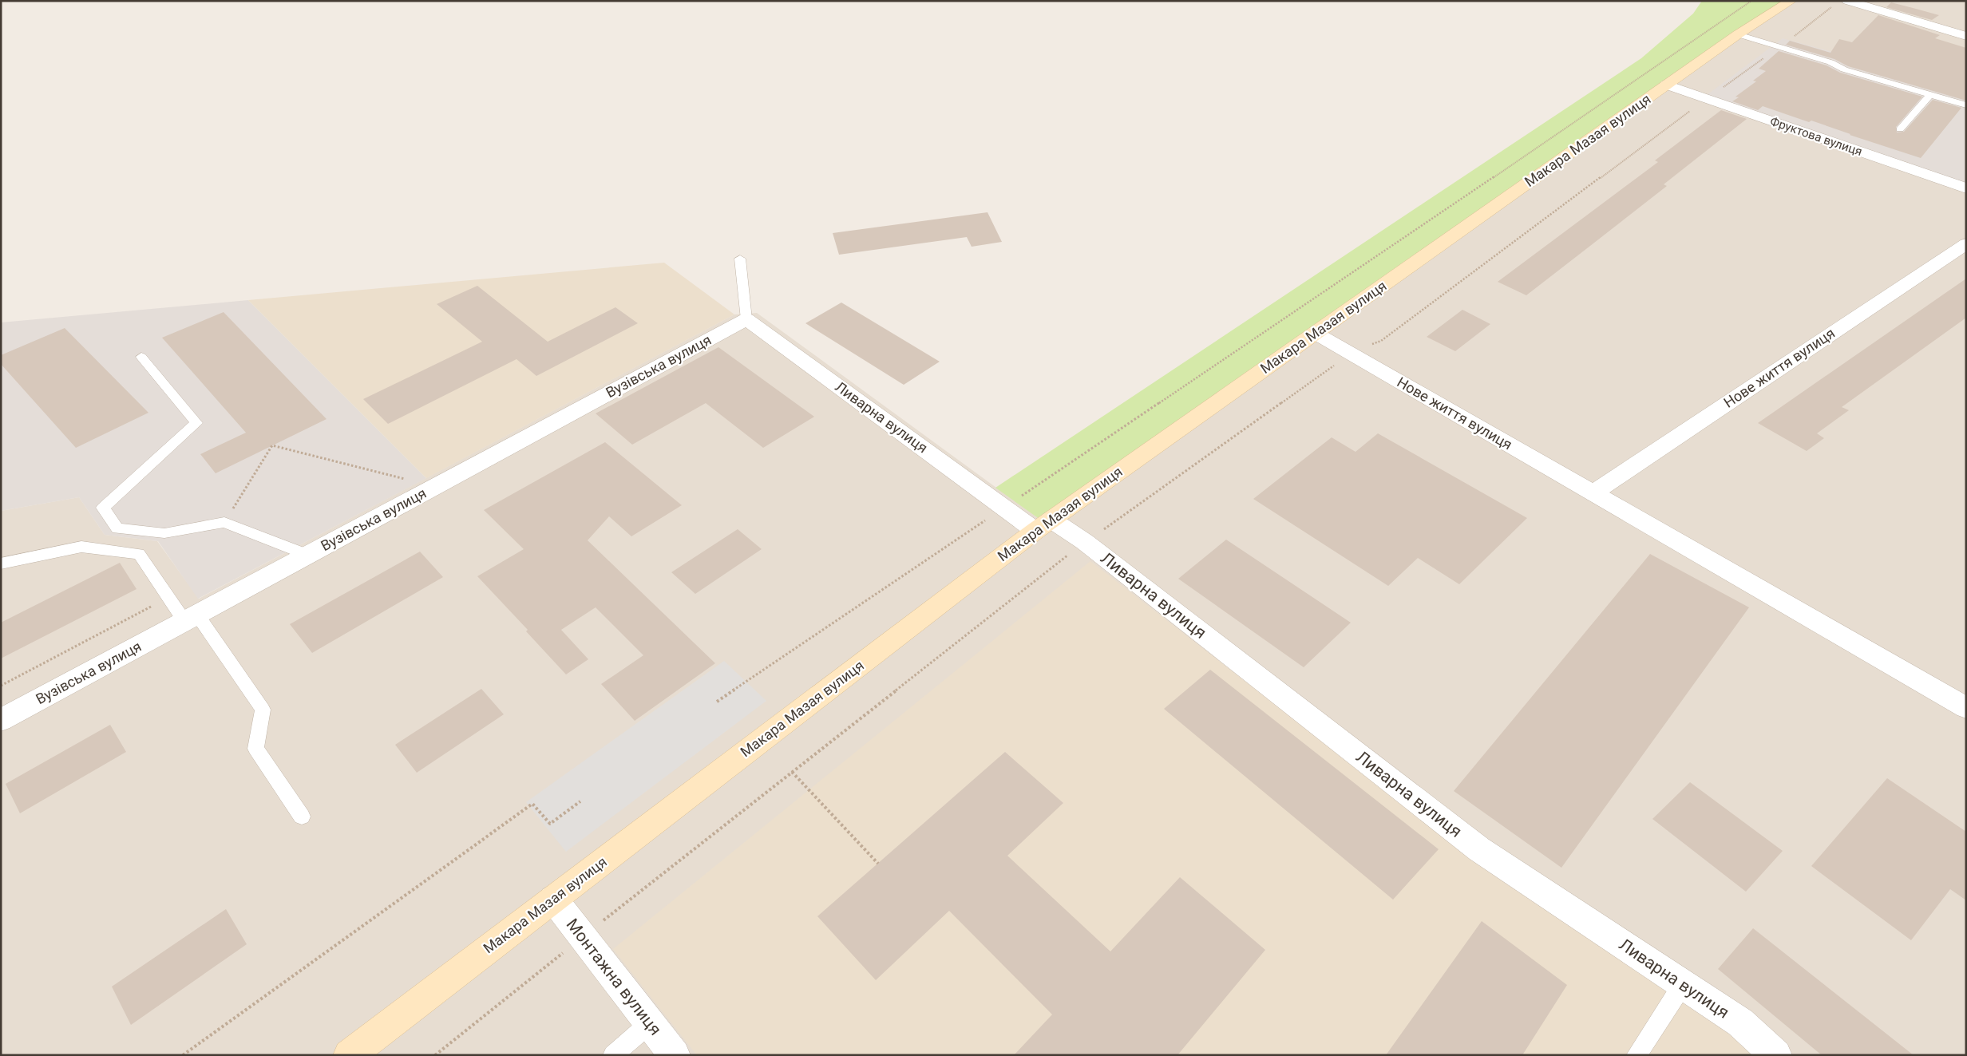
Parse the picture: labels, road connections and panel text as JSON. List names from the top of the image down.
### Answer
{
  "streets": {
    "main road": ["Макара Мазая вулиця"],
    "street": [
      "Фруктова вулиця",
      "Вузівська вулиця",
      "Нове життя вулиця",
      "Ливарна вулиця",
      "Монтажна вулиця"
    ]
  },
  "crossings": [
    ["Фруктова вулиця", "Макара Мазая вулиця"],
    ["Макара Мазая вулиця", "Нове життя вулиця"],
    ["Макара Мазая вулиця", "Ливарна вулиця"],
    ["Макара Мазая вулиця", "Монтажна вулиця"],
    ["Вузівська вулиця", "Ливарна вулиця"]
  ]
}
